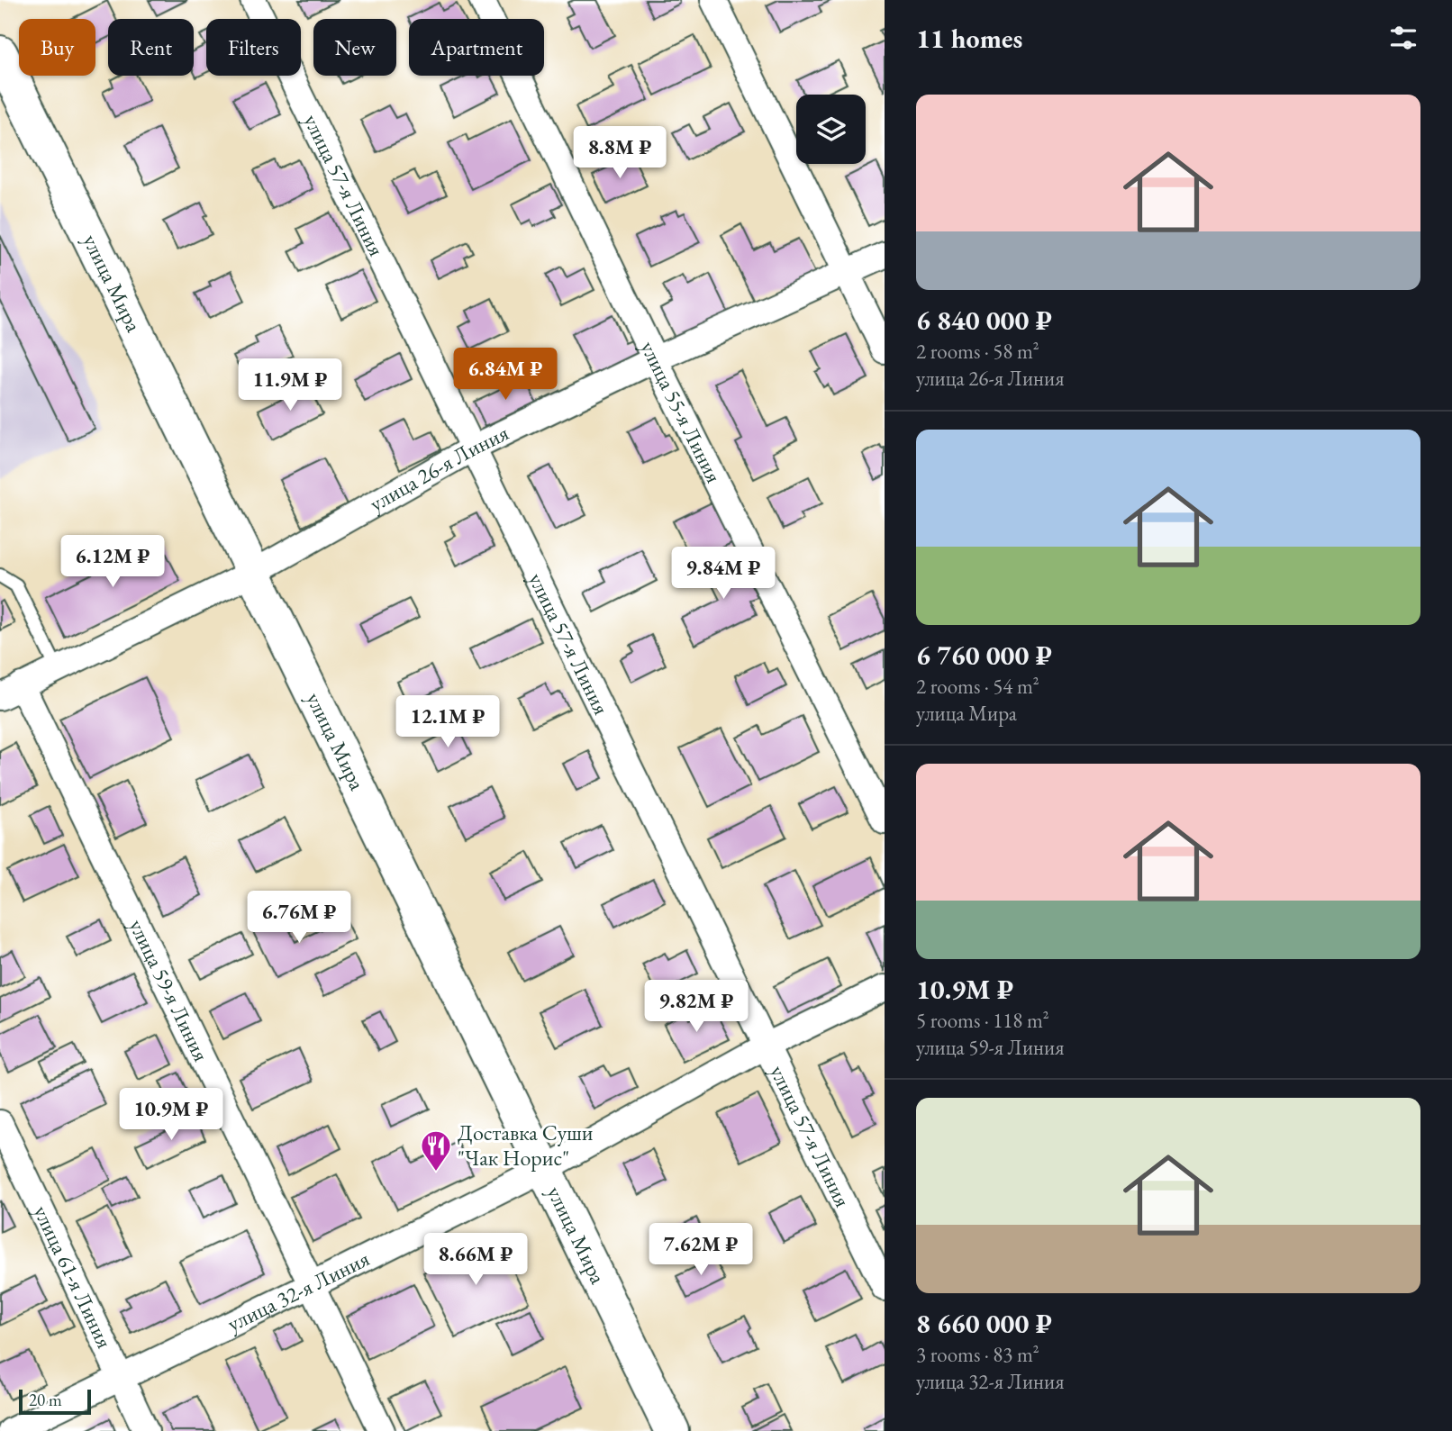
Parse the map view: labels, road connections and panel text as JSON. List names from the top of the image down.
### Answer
{
  "streets": {
    "main road": ["улица Мира"],
    "street": [
      "улица 57-я Линия",
      "улица 55-я Линия",
      "улица 26-я Линия",
      "улица 59-я Линия",
      "улица 61-я Линия",
      "улица 32-я Линия"
    ]
  },
  "crossings": [
    ["улица 57-я Линия", "улица 26-я Линия"],
    ["улица 57-я Линия", "улица 32-я Линия"],
    ["улица Мира", "улица 26-я Линия"],
    ["улица Мира", "улица 32-я Линия"],
    ["улица 55-я Линия", "улица 26-я Линия"],
    ["улица 26-я Линия", "улица 59-я Линия"],
    ["улица 59-я Линия", "улица 32-я Линия"],
    ["улица 61-я Линия", "улица 32-я Линия"]
  ],
  "places": {
    "restaurant": ["Доставка Суши \"Чак Норис\""]
  },
  "scale_bar": "20 m",
  "page": {
    "heading": "11 homes",
    "chip": [
      "Buy",
      "Rent",
      "Filters",
      "New",
      "Apartment"
    ],
    "list": [
      {
        "name": "6 840 000 ₽",
        "note": "2 rooms · 58 m² · улица 26-я Линия"
      },
      {
        "name": "6 760 000 ₽",
        "note": "2 rooms · 54 m² · улица Мира"
      },
      {
        "name": "10.9M ₽",
        "note": "5 rooms · 118 m² · улица 59-я Линия"
      },
      {
        "name": "8 660 000 ₽",
        "note": "3 rooms · 83 m² · улица 32-я Линия"
      }
    ],
    "price": [
      "8.8M ₽",
      "6.84M ₽",
      "11.9M ₽",
      "6.12M ₽",
      "9.84M ₽",
      "12.1M ₽",
      "6.76M ₽",
      "9.82M ₽",
      "10.9M ₽",
      "7.62M ₽",
      "8.66M ₽"
    ],
    "scale": "20 m"
  }
}
